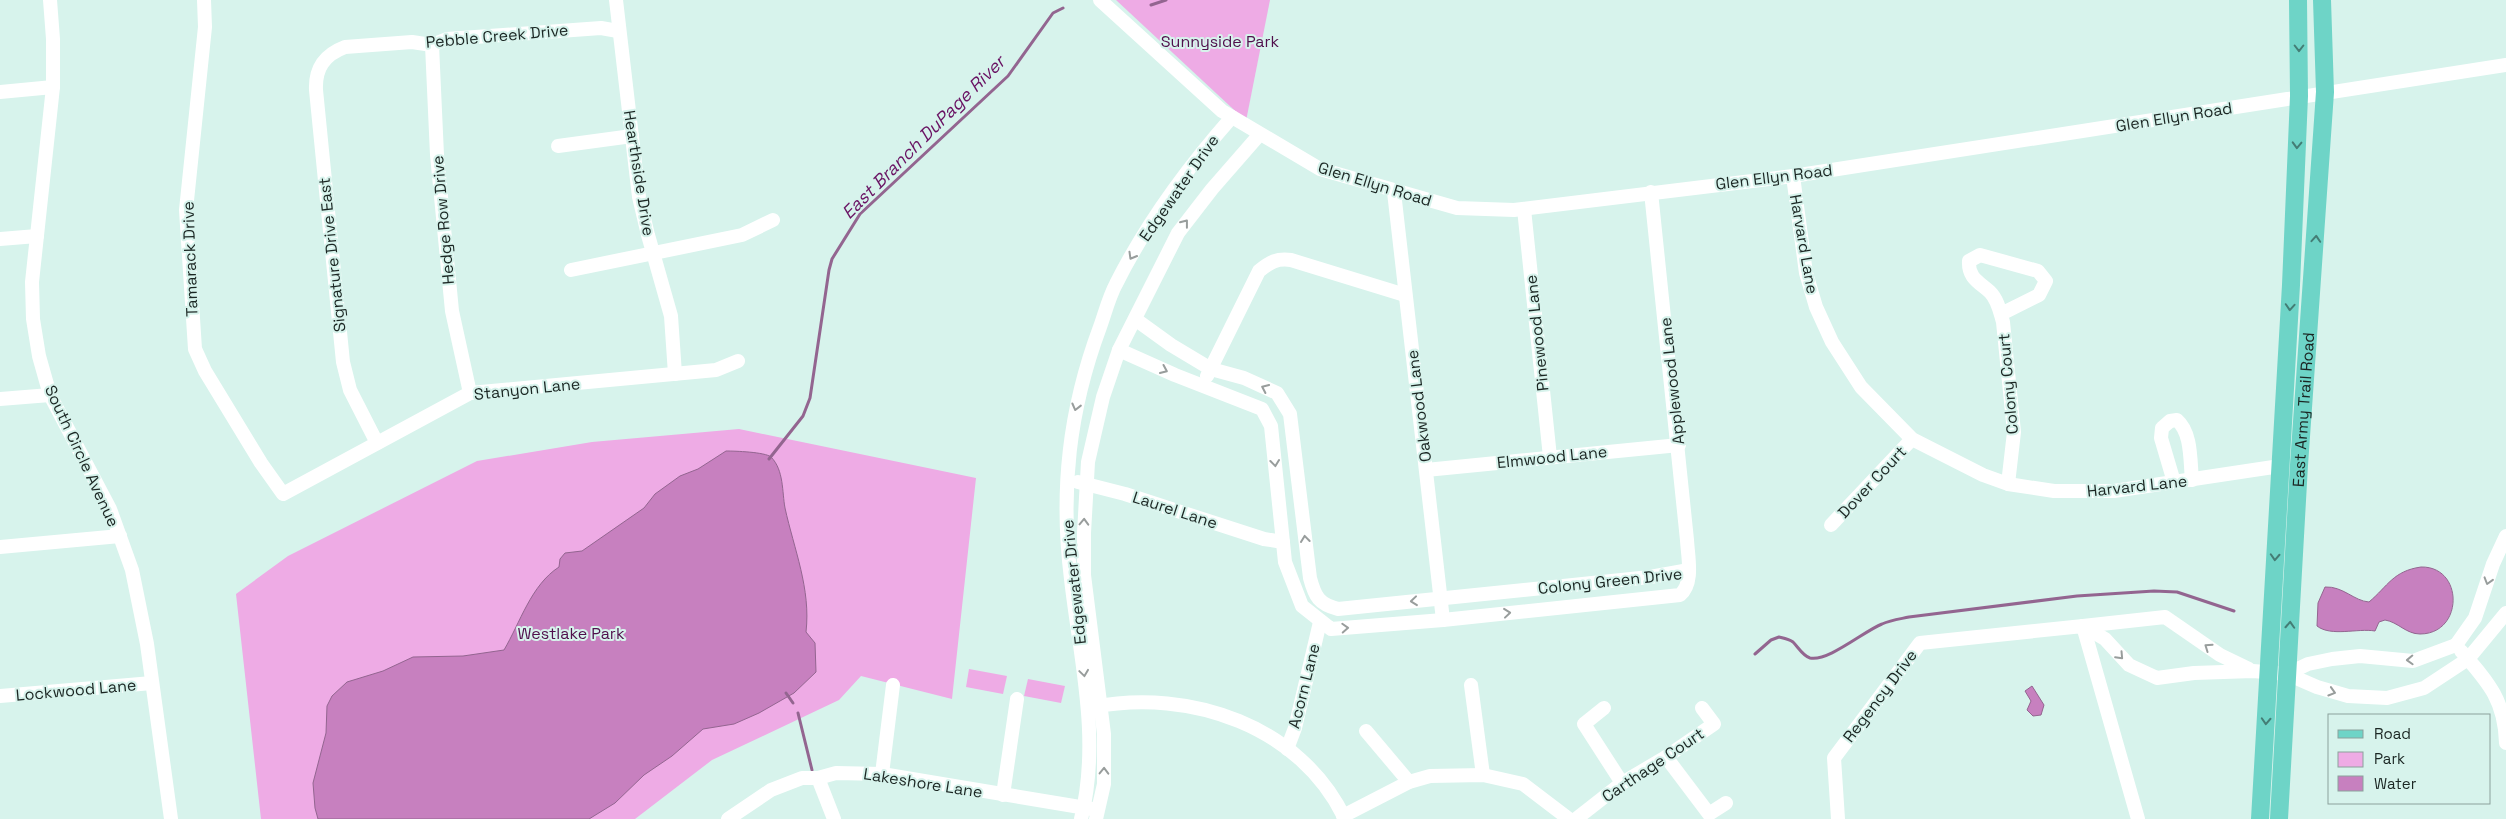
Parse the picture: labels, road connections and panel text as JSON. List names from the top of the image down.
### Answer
{
  "streets": {
    "main road": ["East Army Trail Road"],
    "street": [
      "Pebble Creek Drive",
      "Glen Ellyn Road",
      "Hearthside Drive",
      "Edgewater Drive",
      "Hedge Row Drive",
      "Harvard Lane",
      "Signature Drive East",
      "Tamarack Drive",
      "Pinewood Lane",
      "Applewood Lane",
      "Colony Court",
      "Stanyon Lane",
      "Oakwood Lane",
      "South Circle Avenue",
      "Elmwood Lane",
      "Dover Court",
      "Laurel Lane",
      "Colony Green Drive",
      "Acorn Lane",
      "Lockwood Lane",
      "Regency Drive",
      "Carthage Court",
      "Lakeshore Lane"
    ]
  },
  "crossings": [
    ["Pebble Creek Drive", "Hearthside Drive"],
    ["Pebble Creek Drive", "Hedge Row Drive"],
    ["Pebble Creek Drive", "Signature Drive East"],
    ["Glen Ellyn Road", "Edgewater Drive"],
    ["Glen Ellyn Road", "Harvard Lane"],
    ["Glen Ellyn Road", "Pinewood Lane"],
    ["Glen Ellyn Road", "Applewood Lane"],
    ["Glen Ellyn Road", "Oakwood Lane"],
    ["Glen Ellyn Road", "East Army Trail Road"],
    ["Hearthside Drive", "Stanyon Lane"],
    ["Edgewater Drive", "Laurel Lane"],
    ["Edgewater Drive", "Colony Green Drive"],
    ["Edgewater Drive", "Lakeshore Lane"],
    ["Hedge Row Drive", "Stanyon Lane"],
    ["Harvard Lane", "Colony Court"],
    ["Harvard Lane", "East Army Trail Road"],
    ["Harvard Lane", "Dover Court"],
    ["Signature Drive East", "Stanyon Lane"],
    ["Tamarack Drive", "Stanyon Lane"],
    ["Pinewood Lane", "Elmwood Lane"],
    ["Applewood Lane", "Elmwood Lane"],
    ["Applewood Lane", "Colony Green Drive"],
    ["Oakwood Lane", "Elmwood Lane"],
    ["Oakwood Lane", "Colony Green Drive"],
    ["East Army Trail Road", "Regency Drive"],
    ["South Circle Avenue", "Lockwood Lane"],
    ["Laurel Lane", "Colony Green Drive"],
    ["Colony Green Drive", "Acorn Lane"]
  ],
  "water": ["East Branch DuPage River"],
  "parks": ["Sunnyside Park", "Westlake Park"],
  "legend": ["Road", "Park", "Water"]
}
